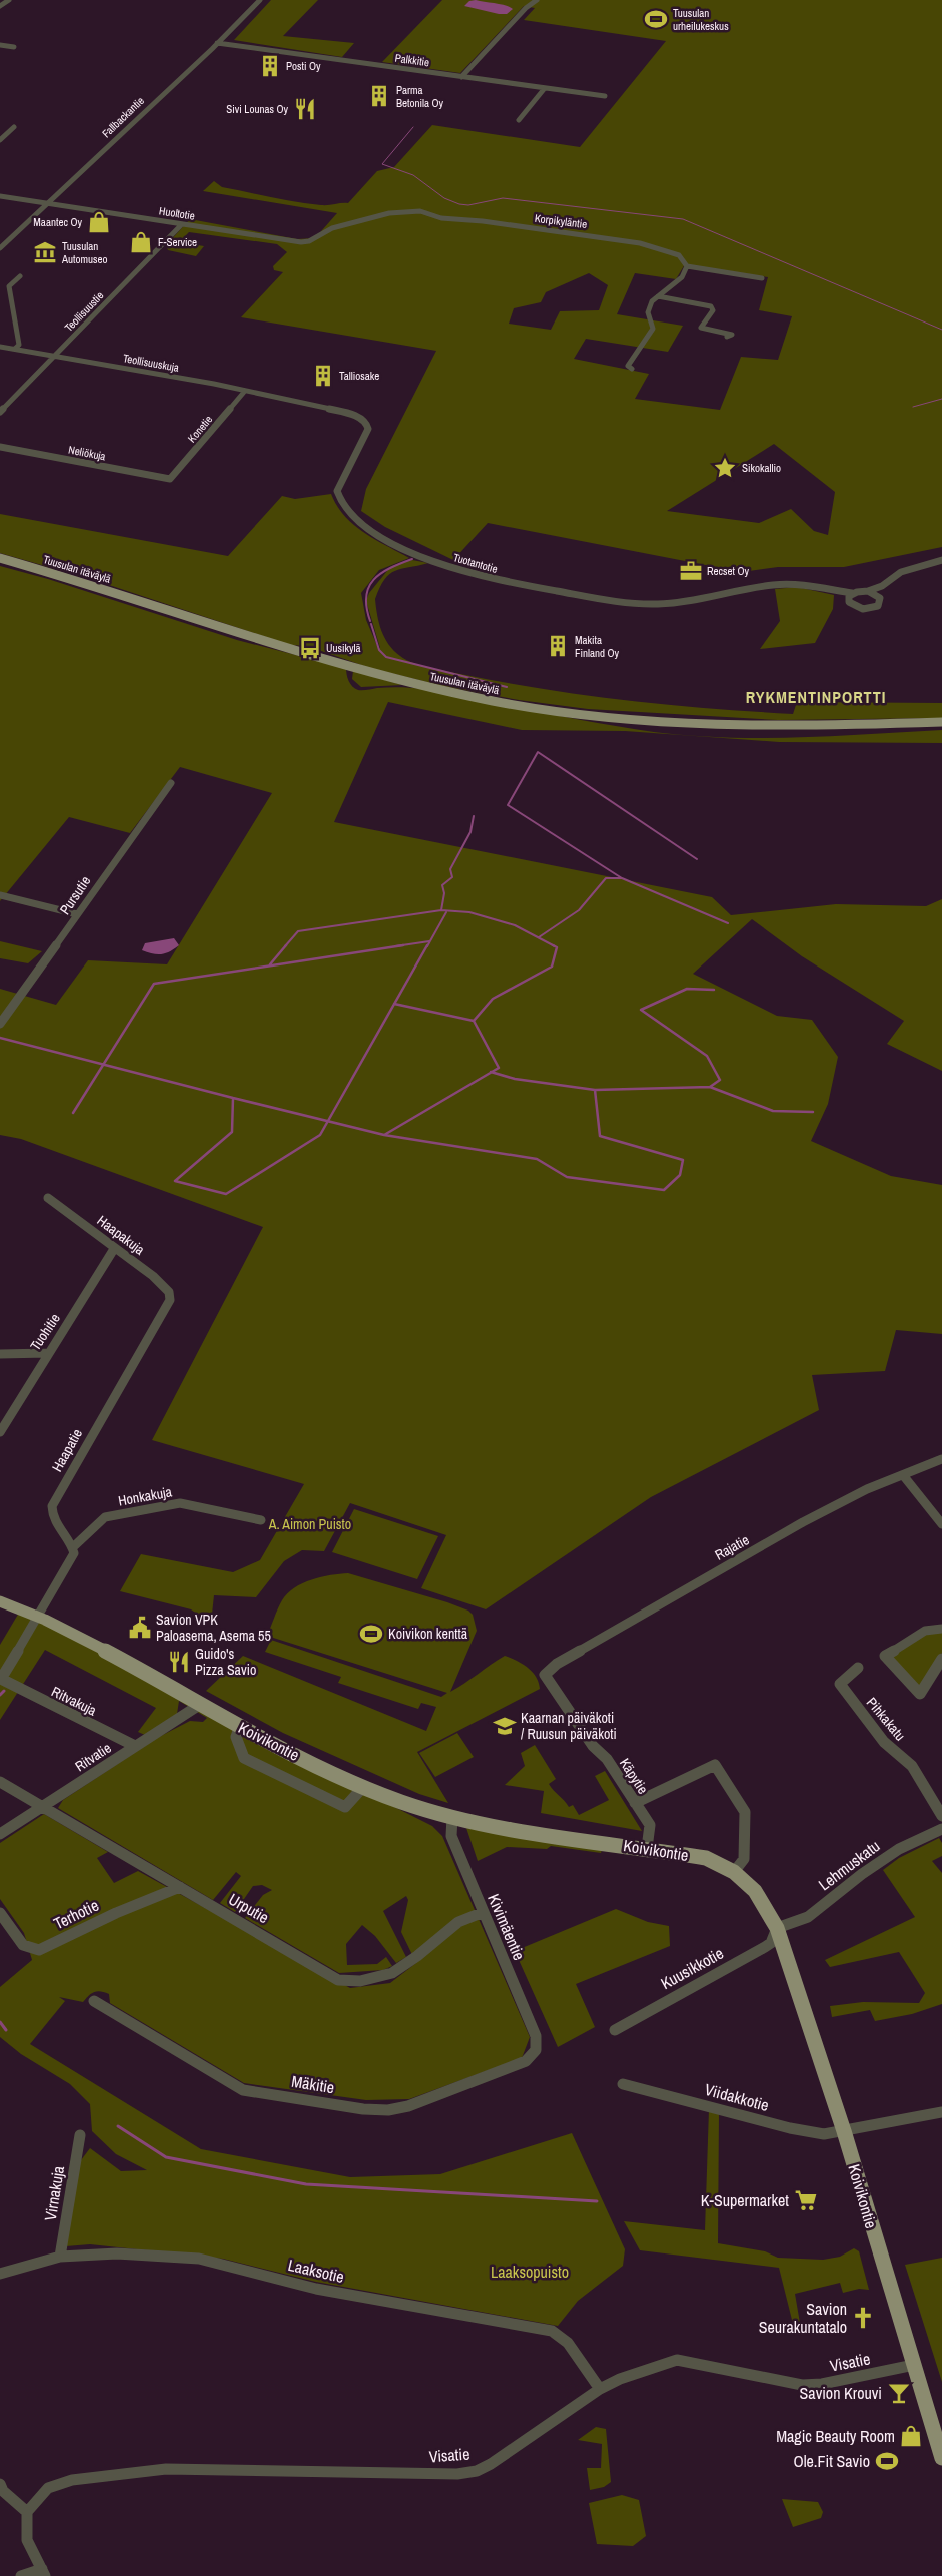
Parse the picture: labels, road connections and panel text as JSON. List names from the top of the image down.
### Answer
{
  "streets": {
    "main road": ["Tuusulan itäväylä", "Koivikontie"],
    "street": [
      "Palkkitie",
      "Fallbackantie",
      "Huoltotie",
      "Korpikyläntie",
      "Teollisuustie",
      "Teollisuuskuja",
      "Konetie",
      "Neliökuja",
      "Tuotantotie",
      "Pursutie",
      "Haapakuja",
      "Tuohitie",
      "Haapatie",
      "Honkakuja",
      "Rajatie",
      "Ritvakuja",
      "Pihkakatu",
      "Ritvatie",
      "Käpytie",
      "Lehmuskatu",
      "Urputie",
      "Terhotie",
      "Kivimäentie",
      "Kuusikkotie",
      "Mäkitie",
      "Viidakkotie",
      "Virnakuja",
      "Laaksotie",
      "Visatie"
    ]
  },
  "crossings": [
    ["Palkkitie", "Fallbackantie"],
    ["Fallbackantie", "Huoltotie"],
    ["Huoltotie", "Korpikyläntie"],
    ["Huoltotie", "Teollisuustie"],
    ["Teollisuustie", "Teollisuuskuja"],
    ["Teollisuuskuja", "Konetie"],
    ["Teollisuuskuja", "Tuotantotie"],
    ["Konetie", "Neliökuja"],
    ["Konetie", "Tuotantotie"],
    ["Haapakuja", "Tuohitie"],
    ["Haapakuja", "Haapatie"],
    ["Haapatie", "Honkakuja"],
    ["Rajatie", "Käpytie"],
    ["Ritvakuja", "Ritvatie"],
    ["Koivikontie", "Ritvatie"],
    ["Koivikontie", "Käpytie"],
    ["Koivikontie", "Lehmuskatu"],
    ["Koivikontie", "Kivimäentie"],
    ["Koivikontie", "Kuusikkotie"],
    ["Koivikontie", "Viidakkotie"],
    ["Koivikontie", "Visatie"],
    ["Ritvatie", "Urputie"],
    ["Lehmuskatu", "Kuusikkotie"],
    ["Urputie", "Terhotie"],
    ["Urputie", "Kivimäentie"],
    ["Kivimäentie", "Mäkitie"],
    ["Virnakuja", "Laaksotie"],
    ["Laaksotie", "Visatie"]
  ],
  "districts": ["RYKMENTINPORTTI"],
  "parks": ["A. Aimon Puisto", "Laaksopuisto"],
  "places": {
    "sports": ["Tuusulan urheilukeskus", "Koivikon kenttä", "Ole.Fit Savio"],
    "building": [
      "Posti Oy",
      "Parma Betonila Oy",
      "Talliosake",
      "Makita Finland Oy"
    ],
    "restaurant": ["Sivi Lounas Oy", "Guido's Pizza Savio"],
    "shop": ["Maantec Oy", "F-Service", "Magic Beauty Room"],
    "museum": ["Tuusulan Automuseo"],
    "place": ["Sikokallio"],
    "office": ["Recset Oy"],
    "bus stop": ["Uusikylä"],
    "public building": ["Savion VPK Paloasema, Asema 55"],
    "school or university": ["Kaarnan päiväkoti / Ruusun päiväkoti"],
    "supermarket": ["K-Supermarket"],
    "church": ["Savion Seurakuntatalo"],
    "bar": ["Savion Krouvi"]
  }
}
